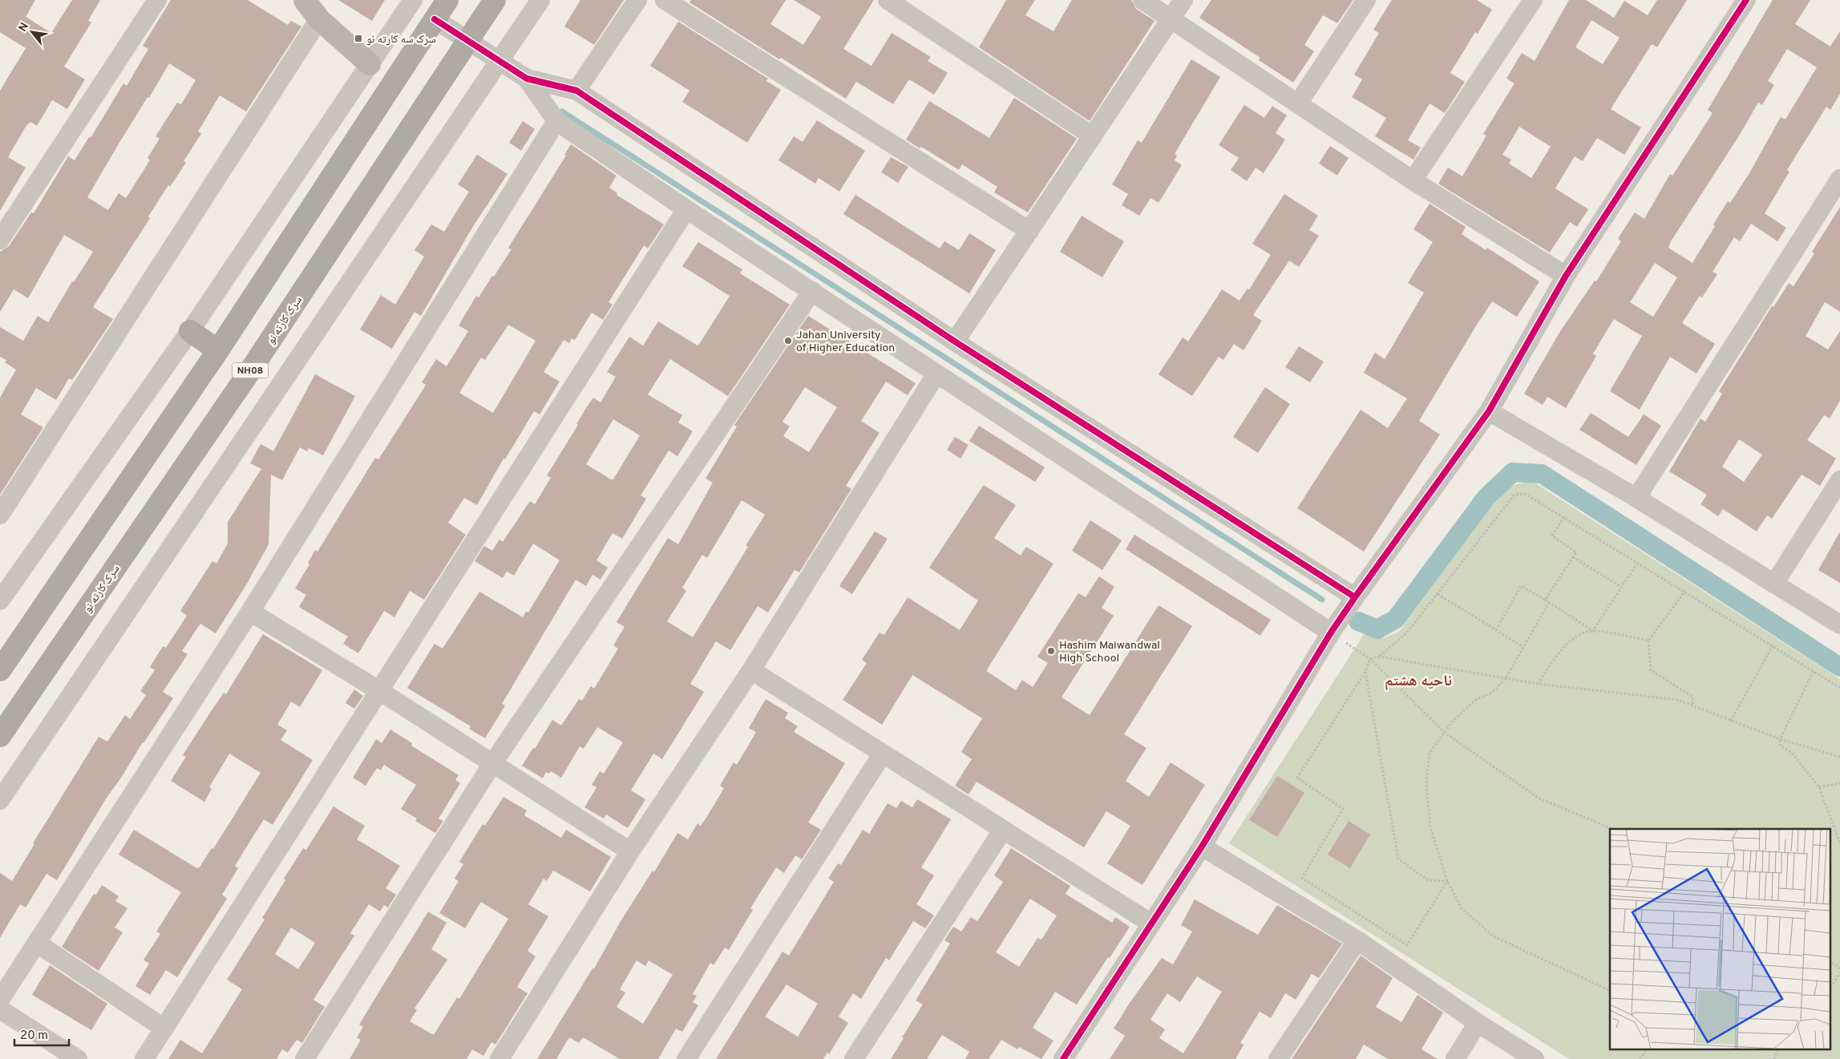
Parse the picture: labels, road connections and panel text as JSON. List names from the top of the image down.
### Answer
{
  "streets": {
    "highway": ["سرک کارته نو", "NH08"]
  },
  "districts": ["ناحیه هشتم"],
  "places": {
    "transit": ["سرک سه کارته نو"],
    "other": ["Jahan University of Higher Education", "Hashim Maiwandwal High School"]
  },
  "scale_bar": "20 m",
  "north": "top left"
}
